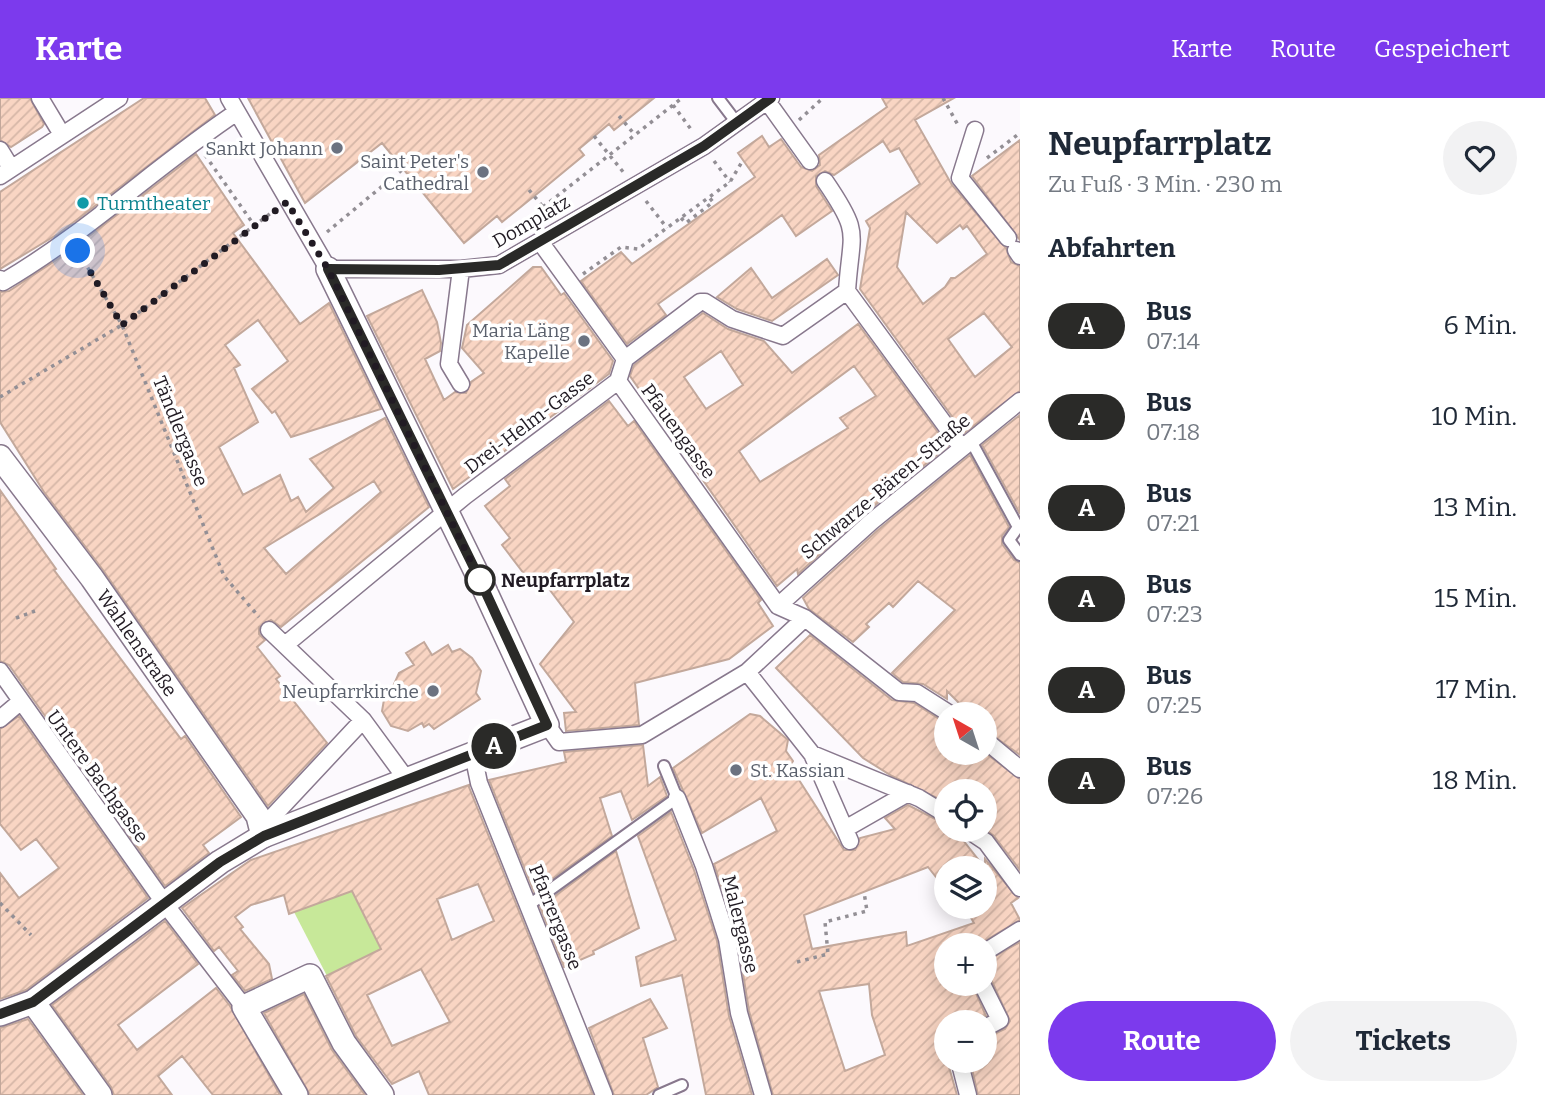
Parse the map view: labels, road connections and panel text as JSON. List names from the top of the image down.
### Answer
{
  "streets": {
    "street": [
      "Domplatz",
      "Drei-Helm-Gasse",
      "Pfauengasse",
      "Schwarze-Bären-Straße",
      "Wahlenstraße",
      "Untere Bachgasse",
      "Pfarrergasse",
      "Malergasse"
    ],
    "path": ["Tändlergasse"]
  },
  "crossings": [
    ["Drei-Helm-Gasse", "Pfauengasse"],
    ["Pfauengasse", "Schwarze-Bären-Straße"]
  ],
  "places": [
    "Sankt Johann",
    "Saint Peter's Cathedral",
    "Turmtheater",
    "Maria Läng Kapelle",
    "Neupfarrplatz",
    "Neupfarrkirche",
    "St. Kassian"
  ],
  "lines": ["bus line A"],
  "north": "top left",
  "page": {
    "header": "Karte",
    "nav": ["Karte", "Route", "Gespeichert"],
    "on_map": "A",
    "heading": [
      ["Neupfarrplatz", "Zu Fuß · 3 Min. · 230 m"],
      "Abfahrten"
    ],
    "list": [
      {
        "mark": "A",
        "name": "Bus",
        "note": "07:14",
        "value": "6 Min."
      },
      {
        "mark": "A",
        "name": "Bus",
        "note": "07:18",
        "value": "10 Min."
      },
      {
        "mark": "A",
        "name": "Bus",
        "note": "07:21",
        "value": "13 Min."
      },
      {
        "mark": "A",
        "name": "Bus",
        "note": "07:23",
        "value": "15 Min."
      },
      {
        "mark": "A",
        "name": "Bus",
        "note": "07:25",
        "value": "17 Min."
      },
      {
        "mark": "A",
        "name": "Bus",
        "note": "07:26",
        "value": "18 Min."
      }
    ],
    "map_buttons": ["+", "−"],
    "buttons": ["Route", "Tickets"]
  }
}
